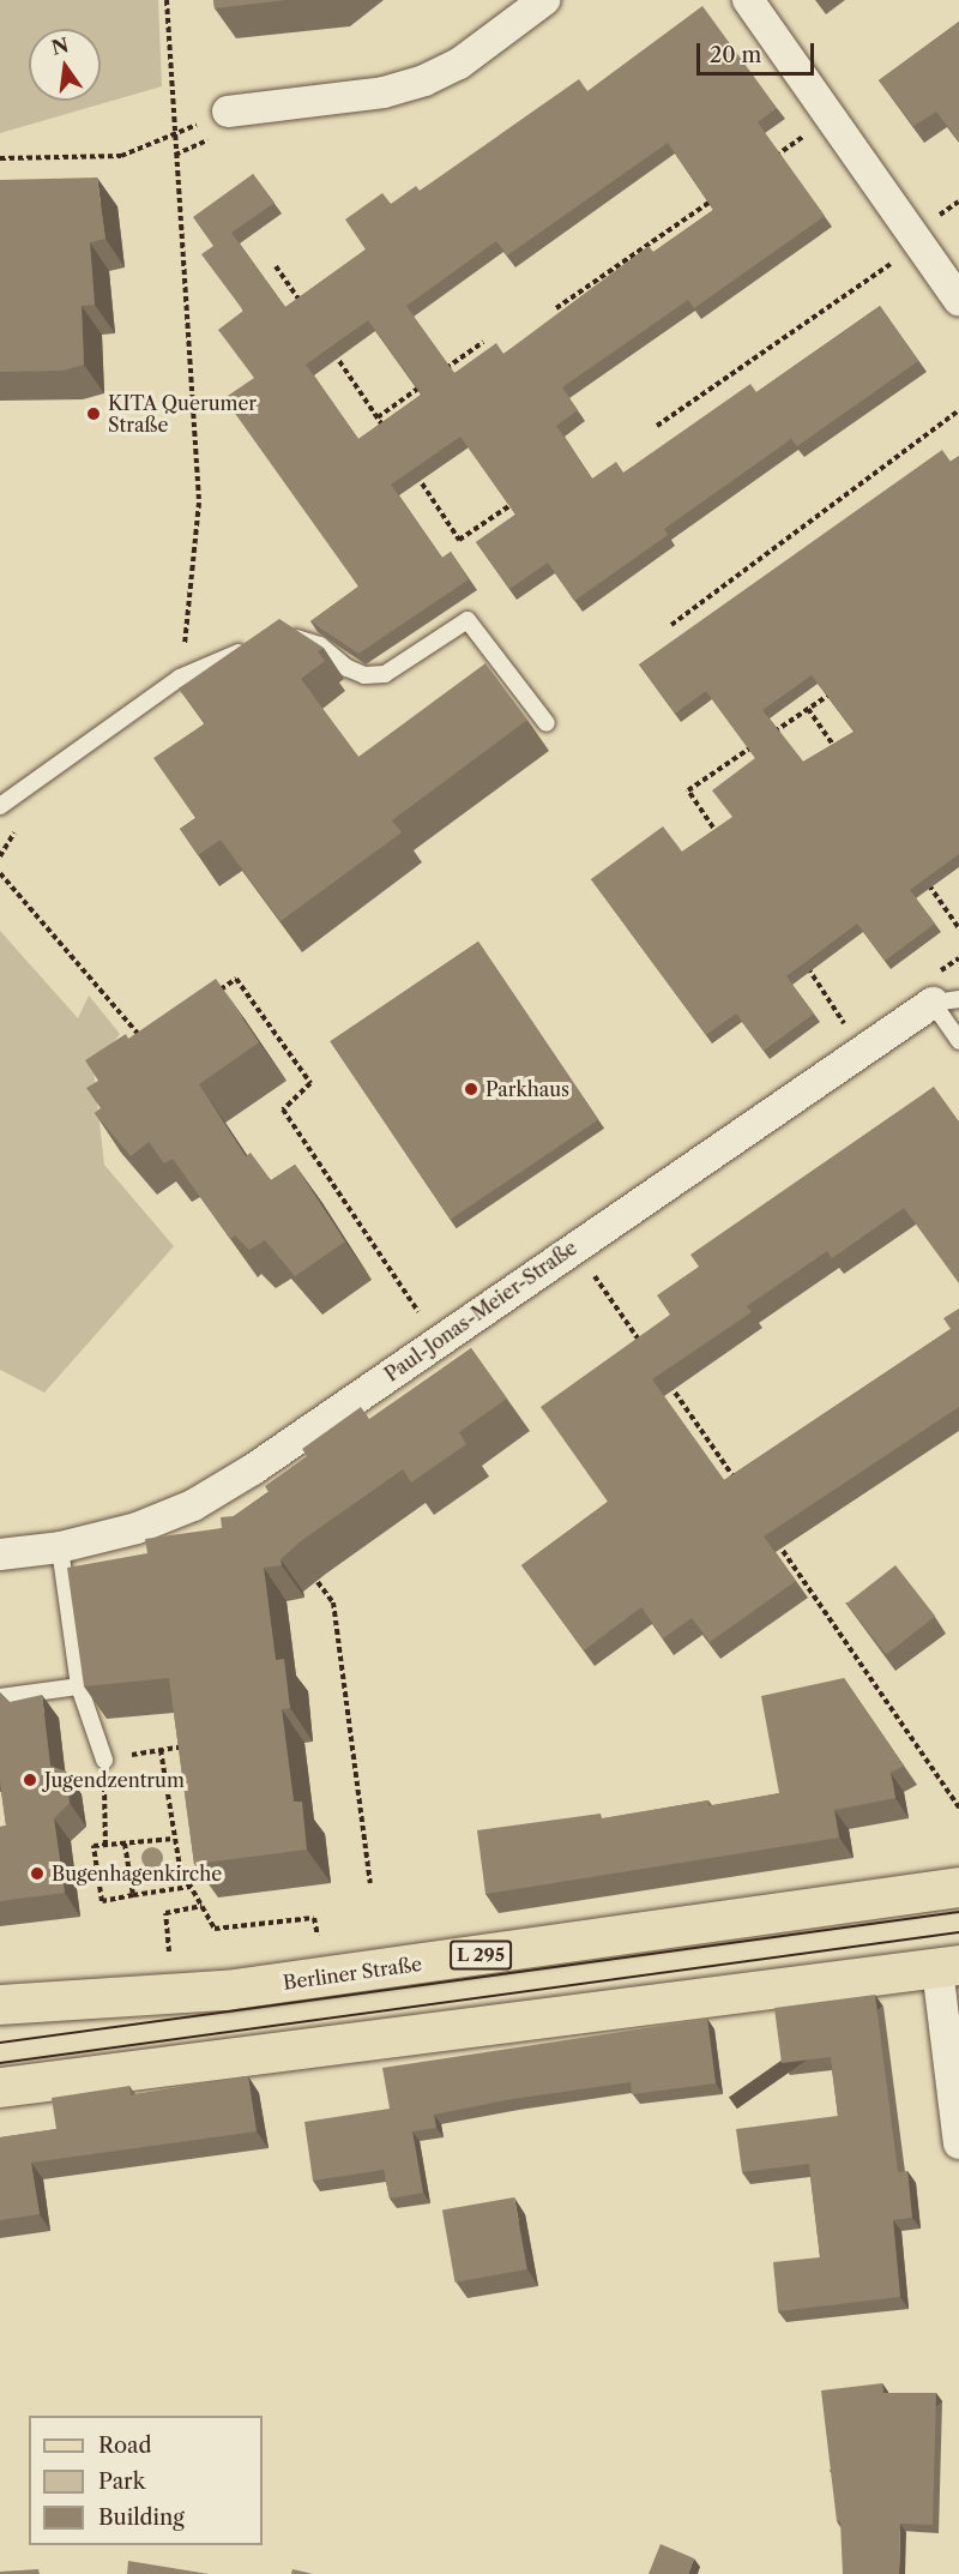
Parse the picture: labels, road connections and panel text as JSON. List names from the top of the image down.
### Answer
{
  "streets": {
    "main road": ["L 295", "Berliner Straße"],
    "street": ["Paul-Jonas-Meier-Straße"]
  },
  "places": [
    "KITA Querumer Straße",
    "Parkhaus",
    "Jugendzentrum",
    "Bugenhagenkirche"
  ],
  "legend": ["Road", "Park", "Building"],
  "scale_bar": "20 m",
  "north": "top"
}
